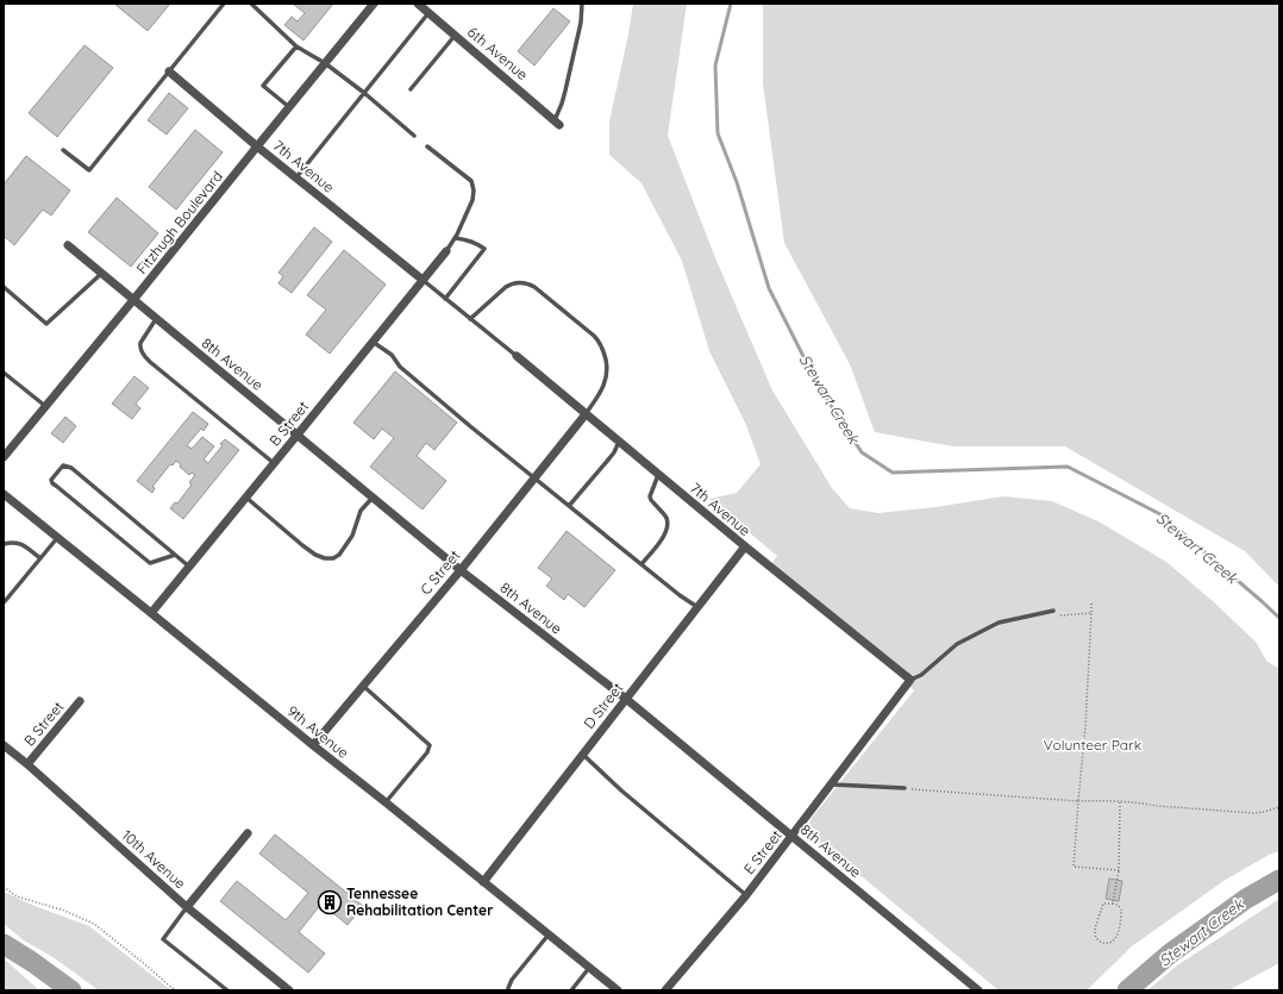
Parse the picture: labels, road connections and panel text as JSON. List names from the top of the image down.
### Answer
{
  "streets": {
    "street": [
      "6th Avenue",
      "7th Avenue",
      "Fitzhugh Boulevard",
      "8th Avenue",
      "B Street",
      "C Street",
      "D Street",
      "9th Avenue",
      "E Street",
      "10th Avenue"
    ]
  },
  "crossings": [
    ["7th Avenue", "Fitzhugh Boulevard"],
    ["7th Avenue", "B Street"],
    ["7th Avenue", "C Street"],
    ["7th Avenue", "D Street"],
    ["7th Avenue", "E Street"],
    ["Fitzhugh Boulevard", "8th Avenue"],
    ["8th Avenue", "B Street"],
    ["8th Avenue", "C Street"],
    ["8th Avenue", "D Street"],
    ["8th Avenue", "E Street"],
    ["B Street", "9th Avenue"],
    ["B Street", "10th Avenue"],
    ["C Street", "9th Avenue"],
    ["D Street", "9th Avenue"]
  ],
  "water": ["Stewart Creek"],
  "parks": ["Volunteer Park"],
  "places": {
    "building": ["Tennessee Rehabilitation Center"]
  }
}
